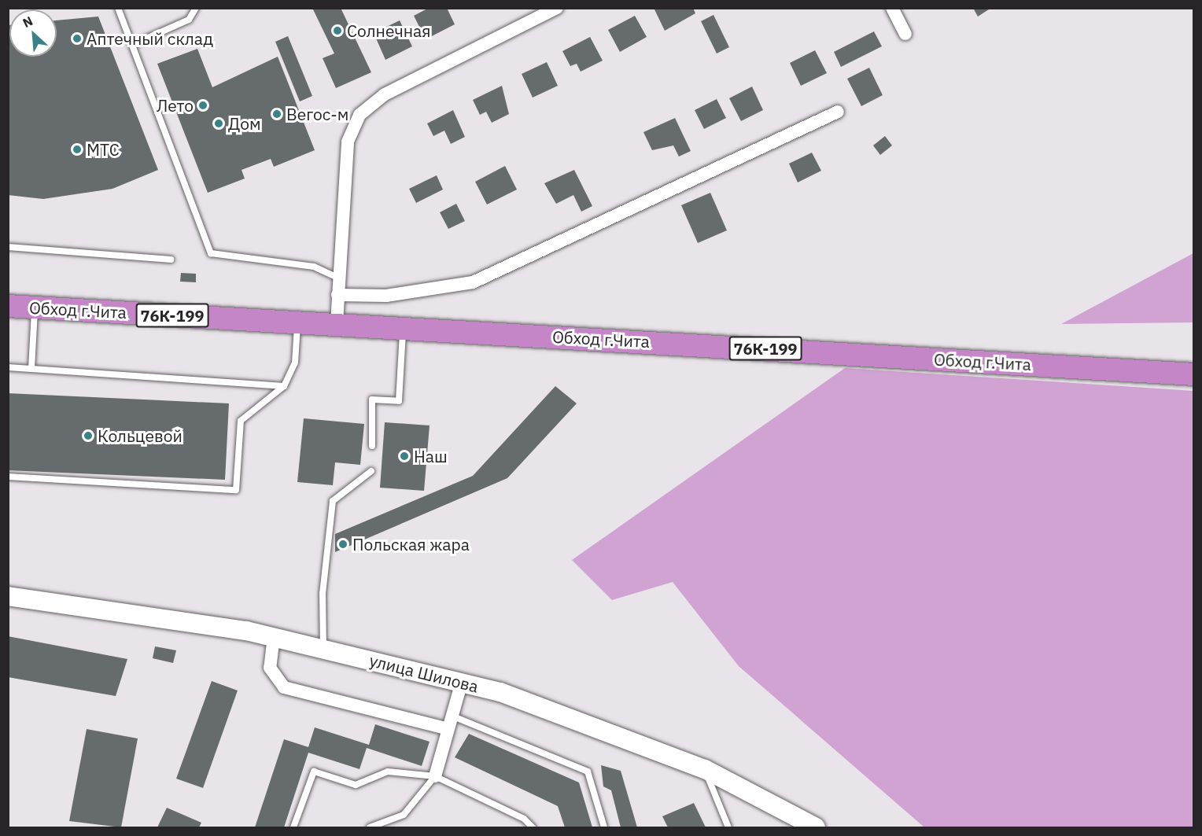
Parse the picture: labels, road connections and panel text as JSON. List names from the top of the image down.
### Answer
{
  "streets": {
    "highway": ["Обход г.Чита", "76К-199"],
    "main road": ["улица Шилова"]
  },
  "places": [
    "Солнечная",
    "Аптечный склад",
    "Лето",
    "Вегос-м",
    "Дом",
    "МТС",
    "Кольцевой",
    "Наш",
    "Польская жара"
  ],
  "north": "top left"
}
